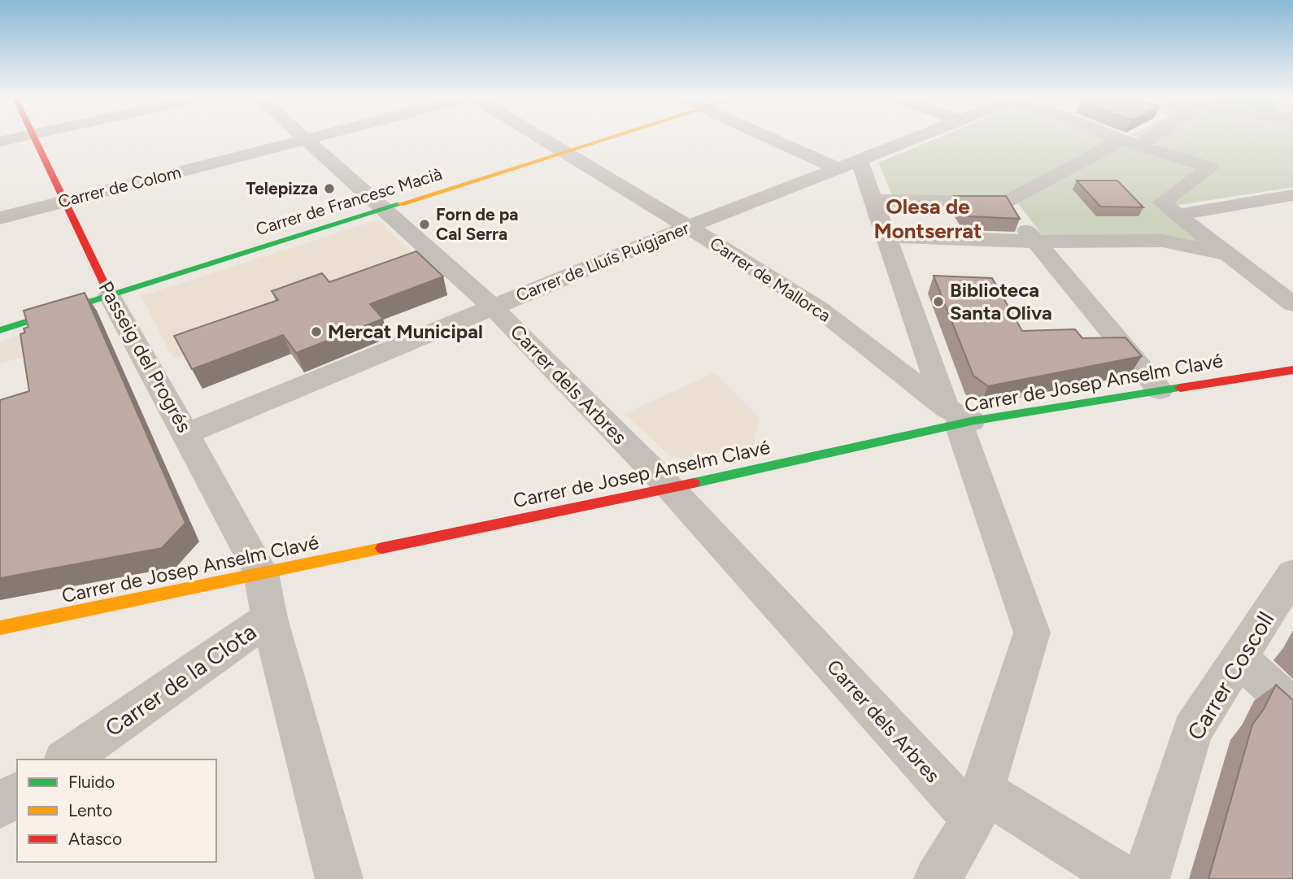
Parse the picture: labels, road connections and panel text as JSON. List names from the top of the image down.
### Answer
{
  "streets": {
    "street": [
      "Carrer de Colom",
      "Carrer de Francesc Macià",
      "Carrer de Lluís Puigjaner",
      "Carrer de Mallorca",
      "Passeig del Progrés",
      "Carrer de Josep Anselm Clavé",
      "Carrer dels Arbres",
      "Carrer Coscoll",
      "Carrer de la Clota"
    ]
  },
  "crossings": [
    ["Carrer de Colom", "Passeig del Progrés"],
    ["Carrer de Colom", "Carrer dels Arbres"],
    ["Carrer de Francesc Macià", "Carrer de Mallorca"],
    ["Carrer de Francesc Macià", "Passeig del Progrés"],
    ["Carrer de Francesc Macià", "Carrer dels Arbres"],
    ["Carrer de Lluís Puigjaner", "Carrer de Mallorca"],
    ["Carrer de Lluís Puigjaner", "Passeig del Progrés"],
    ["Carrer de Lluís Puigjaner", "Carrer dels Arbres"],
    ["Carrer de Mallorca", "Carrer de Josep Anselm Clavé"],
    ["Passeig del Progrés", "Carrer de Josep Anselm Clavé"],
    ["Passeig del Progrés", "Carrer de la Clota"],
    ["Carrer de Josep Anselm Clavé", "Carrer dels Arbres"]
  ],
  "districts": ["Olesa de Montserrat"],
  "places": [
    "Telepizza",
    "Forn de pa Cal Serra",
    "Biblioteca Santa Oliva",
    "Mercat Municipal"
  ],
  "legend": ["Fluido", "Lento", "Atasco"]
}
